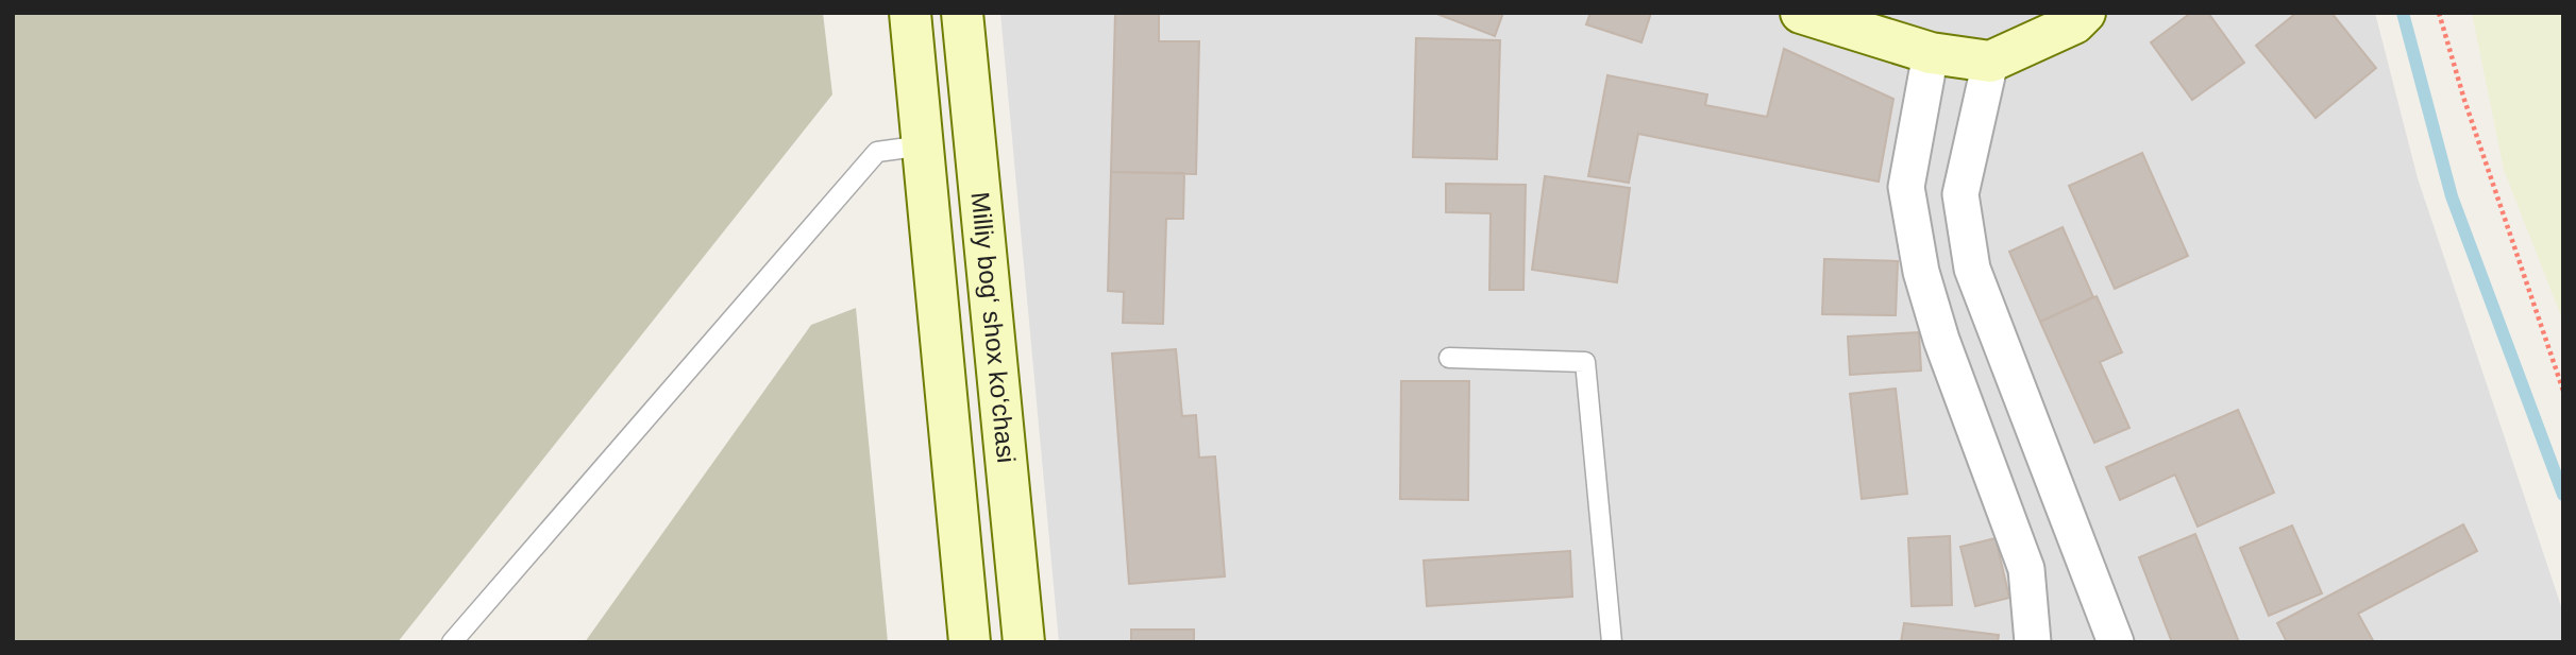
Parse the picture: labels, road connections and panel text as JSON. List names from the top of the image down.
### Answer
{
  "streets": {
    "main road": ["Milliy bog‘ shox ko‘chasi"]
  }
}
